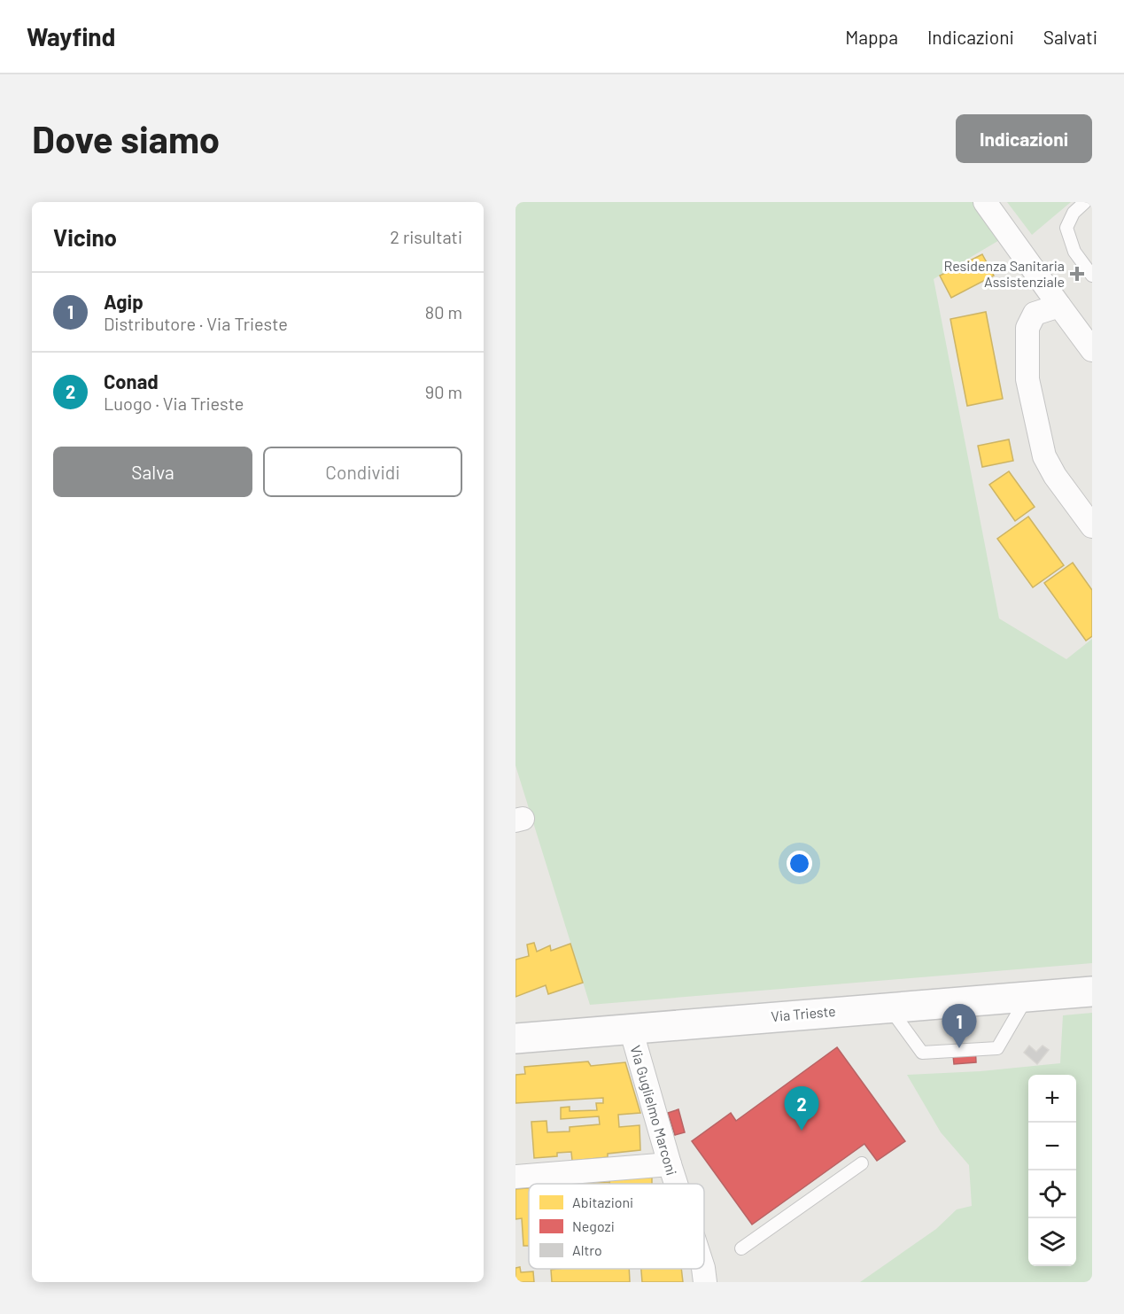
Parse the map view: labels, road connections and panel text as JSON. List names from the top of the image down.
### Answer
{
  "streets": {
    "street": ["Via Trieste", "Via Guglielmo Marconi"]
  },
  "crossings": [
    ["Via Trieste", "Via Guglielmo Marconi"]
  ],
  "places": {
    "health": ["Residenza Sanitaria Assistenziale"]
  },
  "legend": ["Abitazioni", "Negozi", "Altro"],
  "page": {
    "header": "Wayfind",
    "nav": ["Mappa", "Indicazioni", "Salvati"],
    "buttons": [
      "Indicazioni",
      ["Salva", "Condividi"]
    ],
    "title": "Dove siamo",
    "heading": ["Vicino", "2 risultati"],
    "list": [
      {
        "mark": "1",
        "name": "Agip",
        "note": "Distributore · Via Trieste",
        "value": "80 m"
      },
      {
        "mark": "2",
        "name": "Conad",
        "note": "Luogo · Via Trieste",
        "value": "90 m"
      }
    ],
    "pins": ["1", "2"],
    "map_buttons": ["+", "−"]
  }
}
